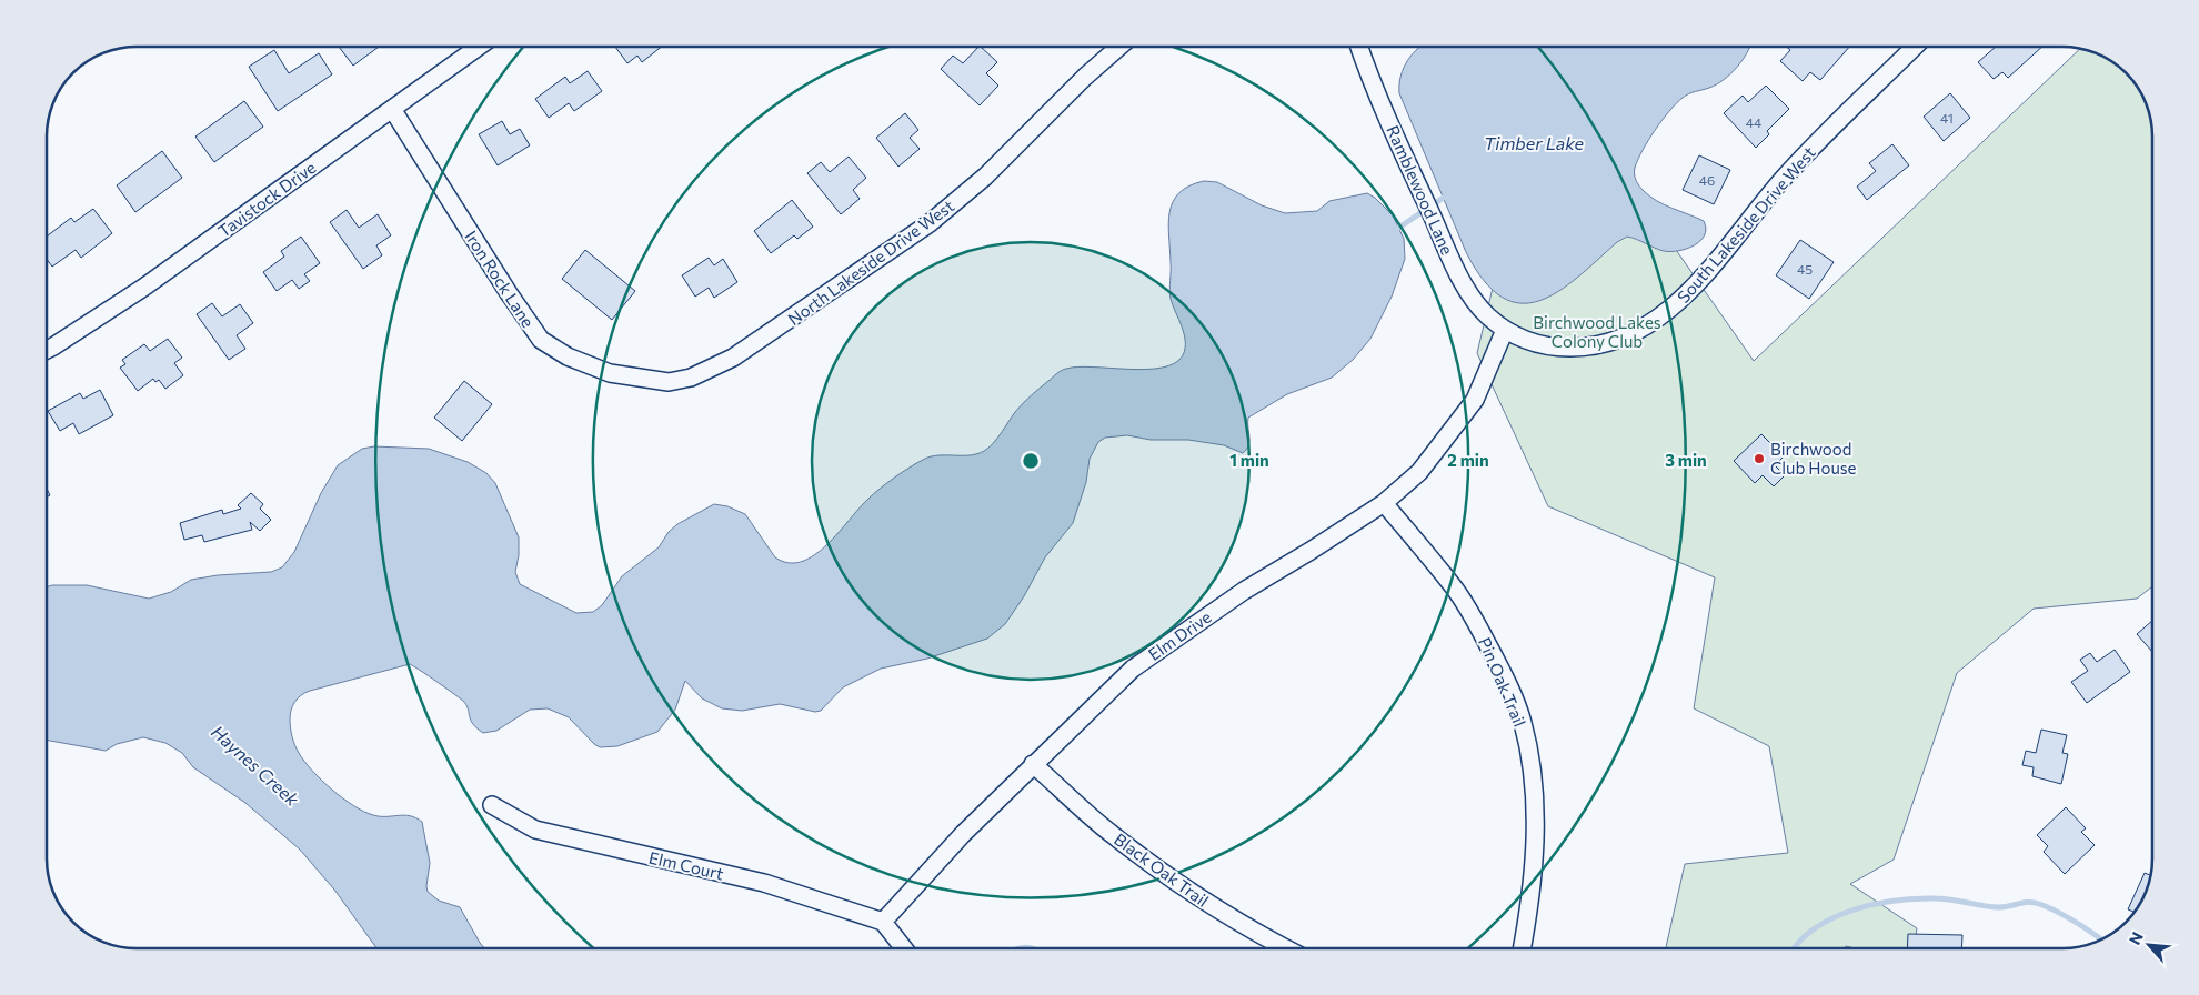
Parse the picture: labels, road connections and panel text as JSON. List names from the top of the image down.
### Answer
{
  "streets": {
    "street": [
      "Ramblewood Lane",
      "Tavistock Drive",
      "South Lakeside Drive West",
      "North Lakeside Drive West",
      "Iron Rock Lane",
      "Elm Drive",
      "Pin Oak Trail",
      "Elm Court",
      "Black Oak Trail"
    ]
  },
  "crossings": [
    ["Ramblewood Lane", "South Lakeside Drive West"],
    ["Ramblewood Lane", "Elm Drive"],
    ["Tavistock Drive", "Iron Rock Lane"],
    ["South Lakeside Drive West", "Elm Drive"],
    ["North Lakeside Drive West", "Iron Rock Lane"],
    ["Elm Drive", "Pin Oak Trail"],
    ["Elm Drive", "Elm Court"],
    ["Elm Drive", "Black Oak Trail"]
  ],
  "water": ["Timber Lake", "Haynes Creek"],
  "parks": ["Birchwood Lakes Colony Club"],
  "places": ["Birchwood Club House"],
  "house_numbers": [
    "41",
    "44",
    "46",
    "45"
  ],
  "north": "top left",
  "rings": ["1 min", "2 min", "3 min"]
}
